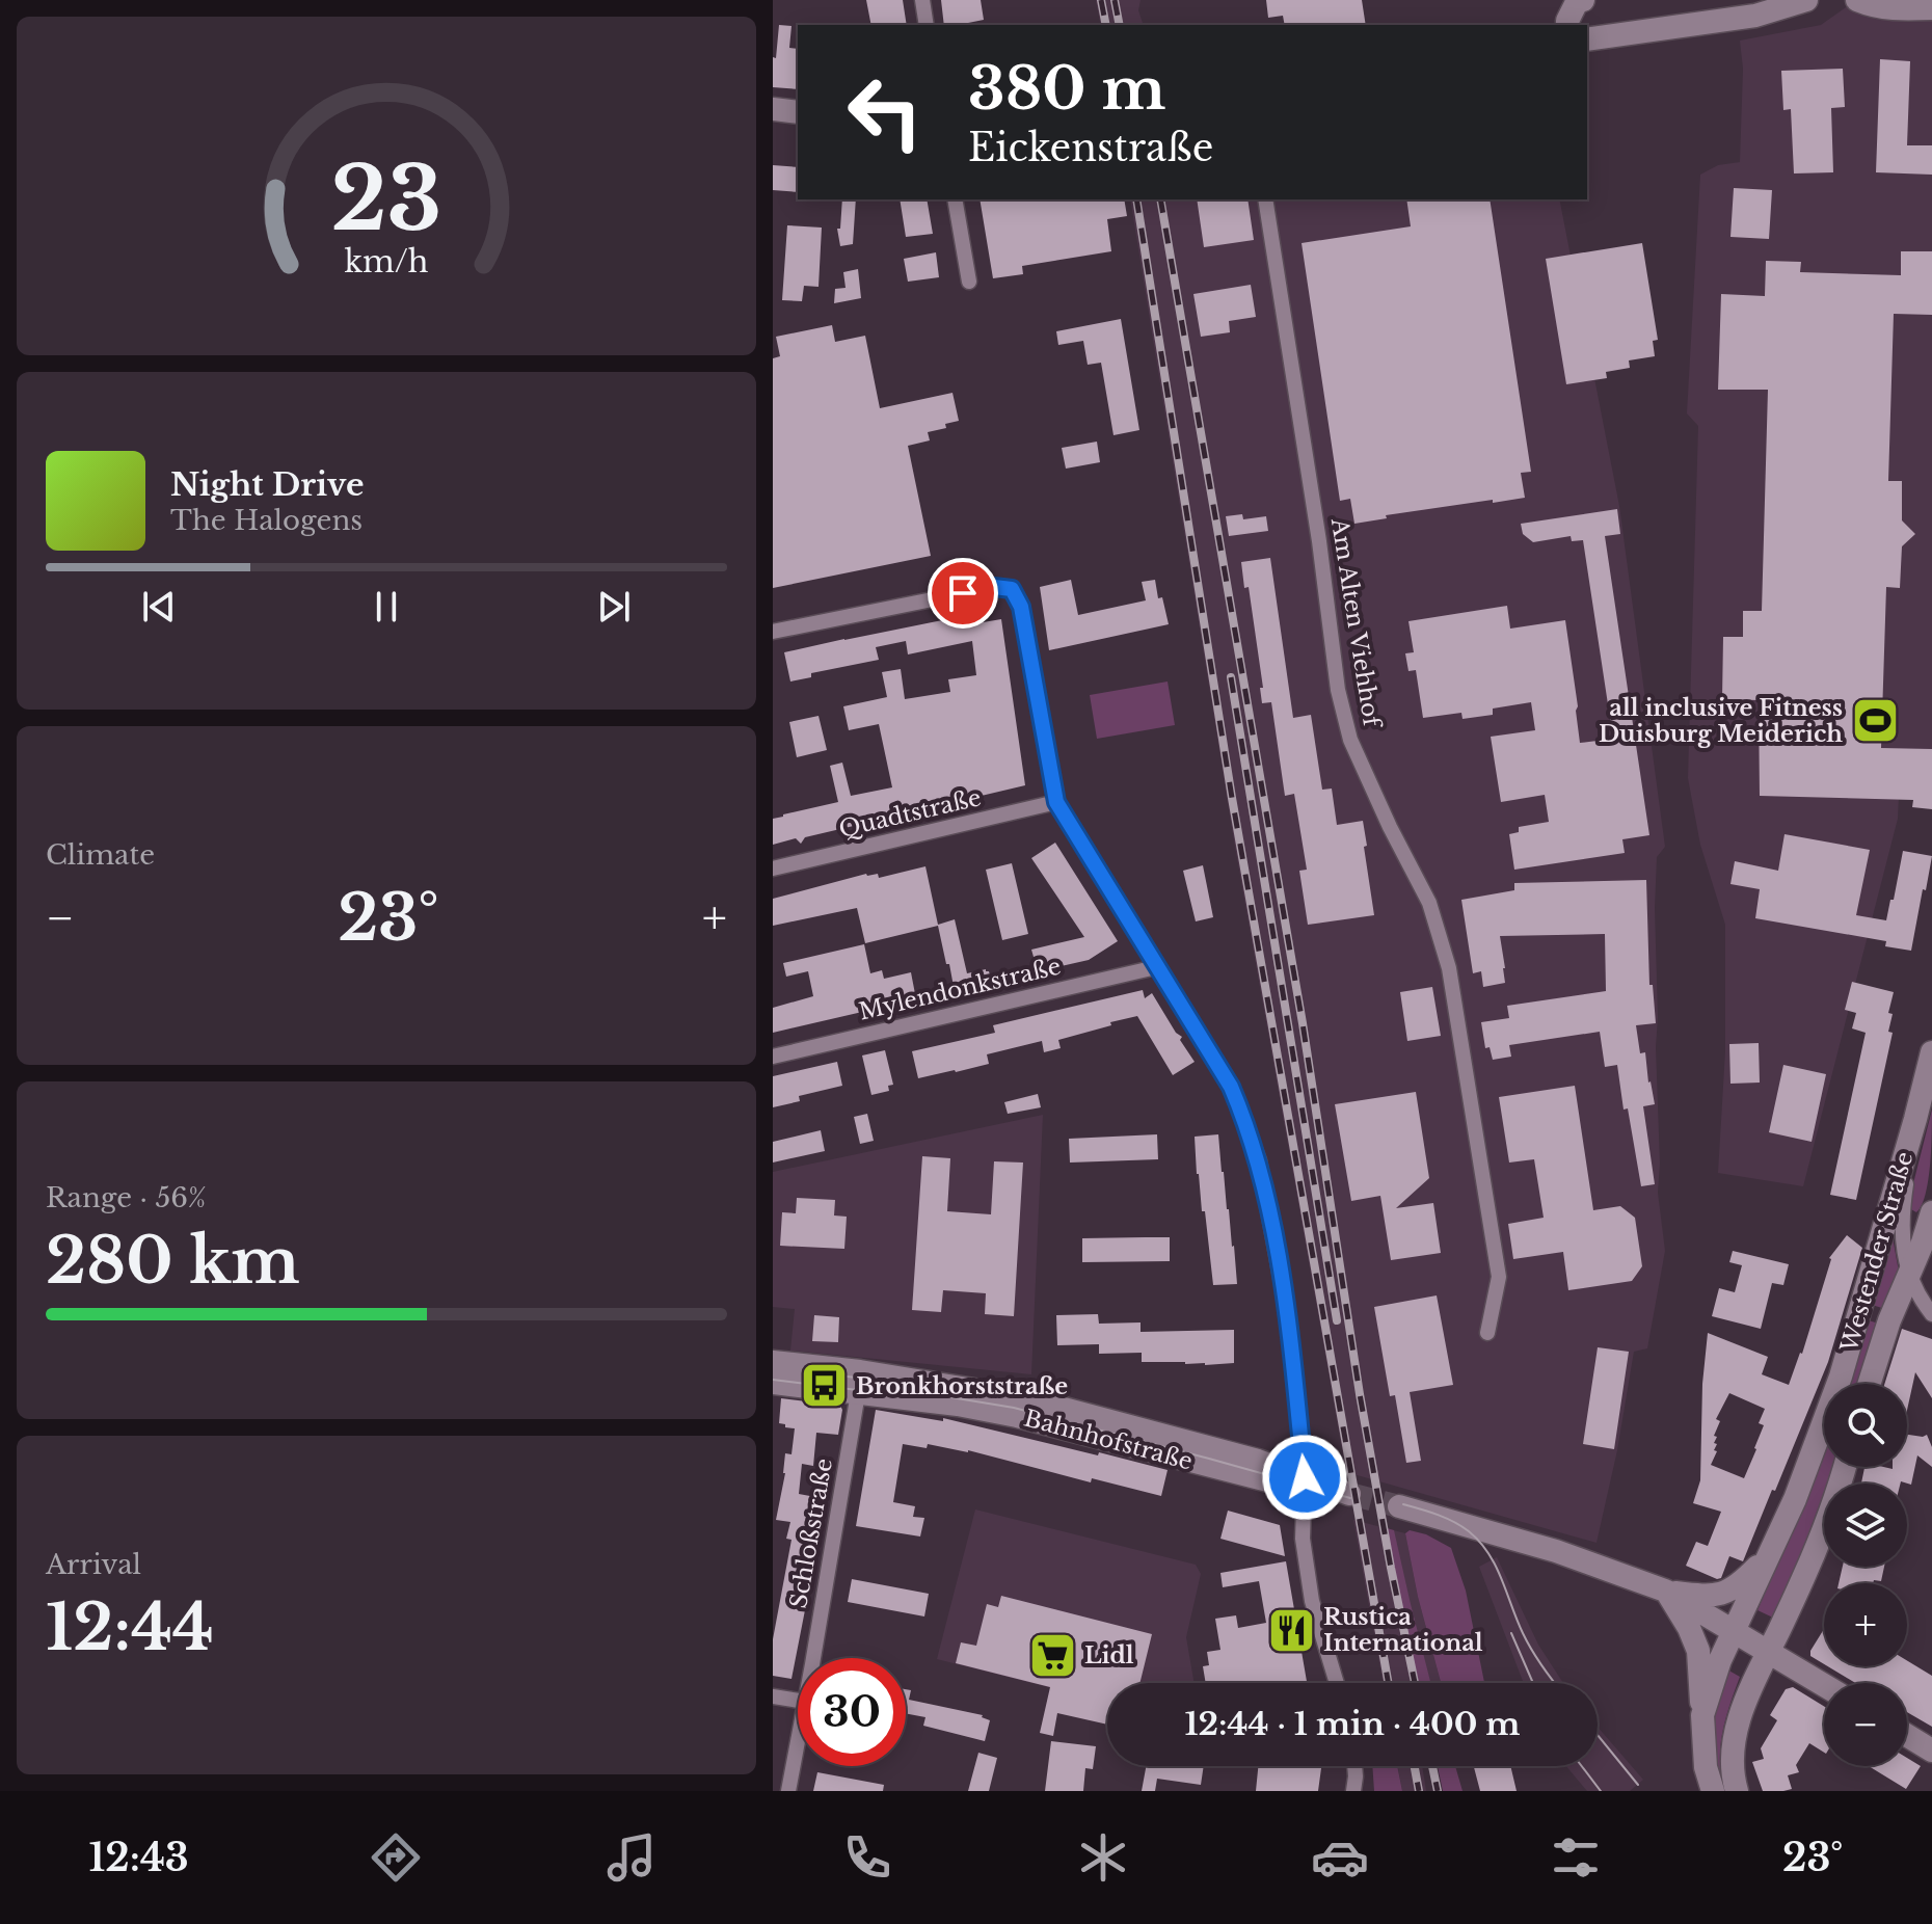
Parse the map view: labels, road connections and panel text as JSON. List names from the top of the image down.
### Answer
{
  "streets": {
    "main road": ["Westender Straße", "Bahnhofstraße"],
    "street": [
      "Am Alten Viehhof",
      "Quadtstraße",
      "Mylendonkstraße",
      "Schloßstraße"
    ]
  },
  "crossings": [
    ["Bahnhofstraße", "Schloßstraße"]
  ],
  "places": {
    "sports": ["all inclusive Fitness Duisburg Meiderich"],
    "bus stop": ["Bronkhorststraße"],
    "restaurant": ["Rustica International"],
    "supermarket": ["Lidl"]
  },
  "page": {
    "turn": ["380 m", "Eickenstraße"],
    "song": ["Night Drive", "The Halogens"],
    "tile": [
      "Climate",
      ["Range · 56%", "280 km"],
      ["Arrival", "12:44"]
    ],
    "heat": ["−", "23°", "+"],
    "map_buttons": ["+", "−"],
    "limit": "30",
    "trip": "12:44 · 1 min · 400 m",
    "tabs": ["12:43", "23°"],
    "gauge": ["23", "km/h"]
  }
}
